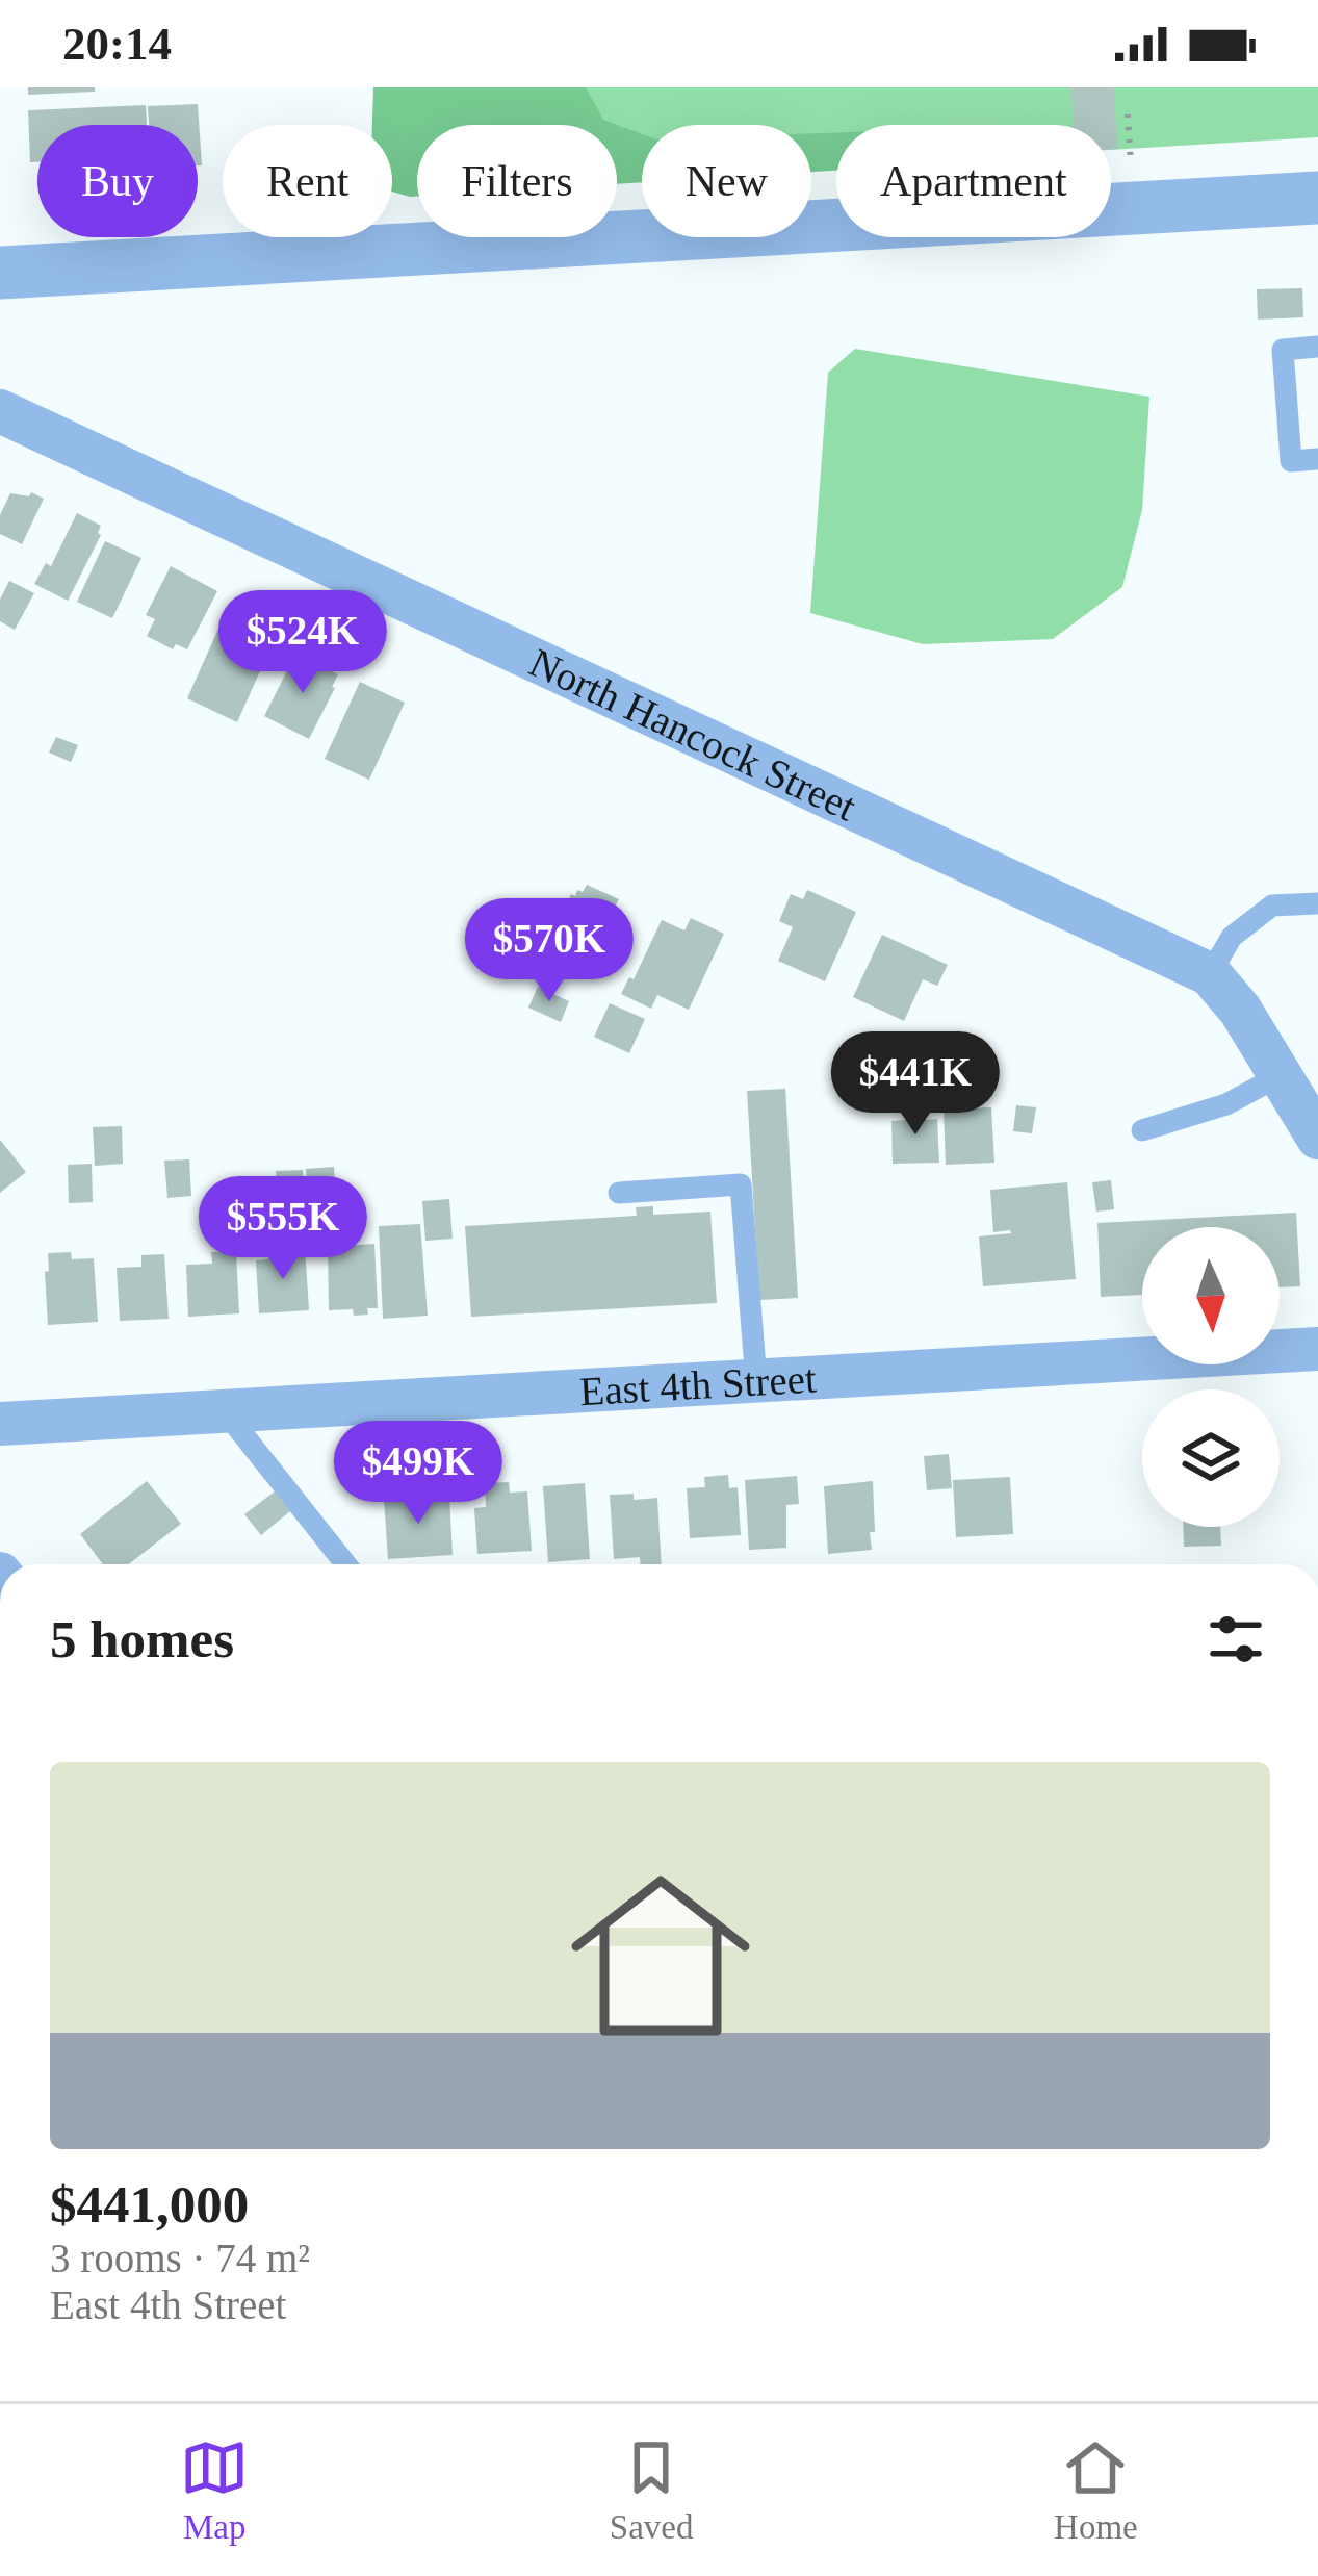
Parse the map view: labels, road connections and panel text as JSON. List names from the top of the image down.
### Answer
{
  "streets": {
    "street": ["North Hancock Street", "East 4th Street"]
  },
  "north": "bottom",
  "page": {
    "status": "20:14",
    "chip": [
      "Buy",
      "Rent",
      "Filters",
      "New",
      "Apartment"
    ],
    "price": [
      "$524K",
      "$570K",
      "$441K",
      "$555K",
      "$499K"
    ],
    "heading": "5 homes",
    "list": [
      {
        "name": "$441,000",
        "note": "3 rooms · 74 m² · East 4th Street"
      }
    ],
    "tabs": ["Map", "Saved", "Home"]
  }
}
